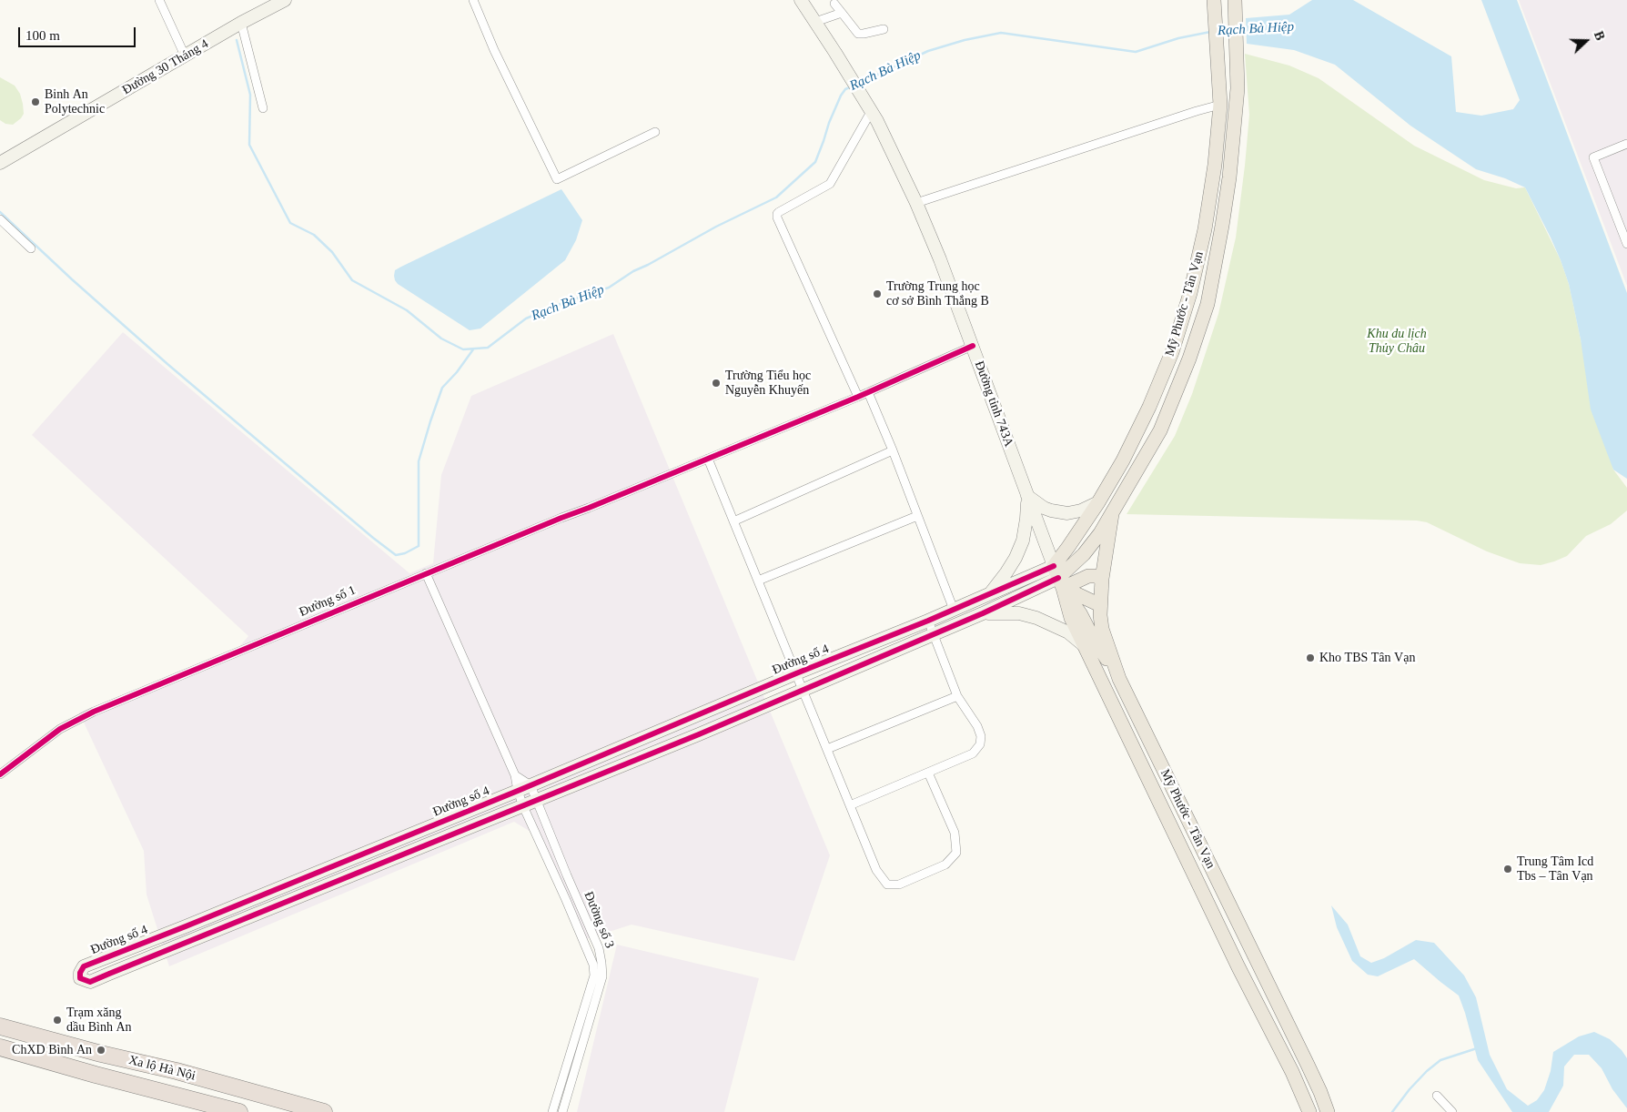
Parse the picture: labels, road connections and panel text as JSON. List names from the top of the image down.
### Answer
{
  "streets": {
    "highway": ["Xa lộ Hà Nội"],
    "main road": ["Mỹ Phước - Tân Vạn", "Đường tỉnh 743A"],
    "street": [
      "Đường 30 Tháng 4",
      "Đường số 1",
      "Đường số 4",
      "Đường số 3"
    ]
  },
  "crossings": [
    ["Mỹ Phước - Tân Vạn", "Đường tỉnh 743A"],
    ["Mỹ Phước - Tân Vạn", "Đường số 4"],
    ["Đường tỉnh 743A", "Đường số 1"],
    ["Đường tỉnh 743A", "Đường số 4"],
    ["Đường số 1", "Đường số 3"],
    ["Đường số 4", "Đường số 3"]
  ],
  "water": ["Rạch Bà Hiệp"],
  "parks": ["Khu du lịch Thủy Châu"],
  "places": [
    "Binh An Polytechnic",
    "Trường Trung học cơ sở Bình Thắng B",
    "Trường Tiểu học Nguyễn Khuyến",
    "Kho TBS Tân Vạn",
    "Trung Tâm Icd Tbs – Tân Vạn",
    "Trạm xăng dầu Bình An",
    "ChXD Bình An"
  ],
  "scale_bar": "100 m",
  "north": "right"
}
